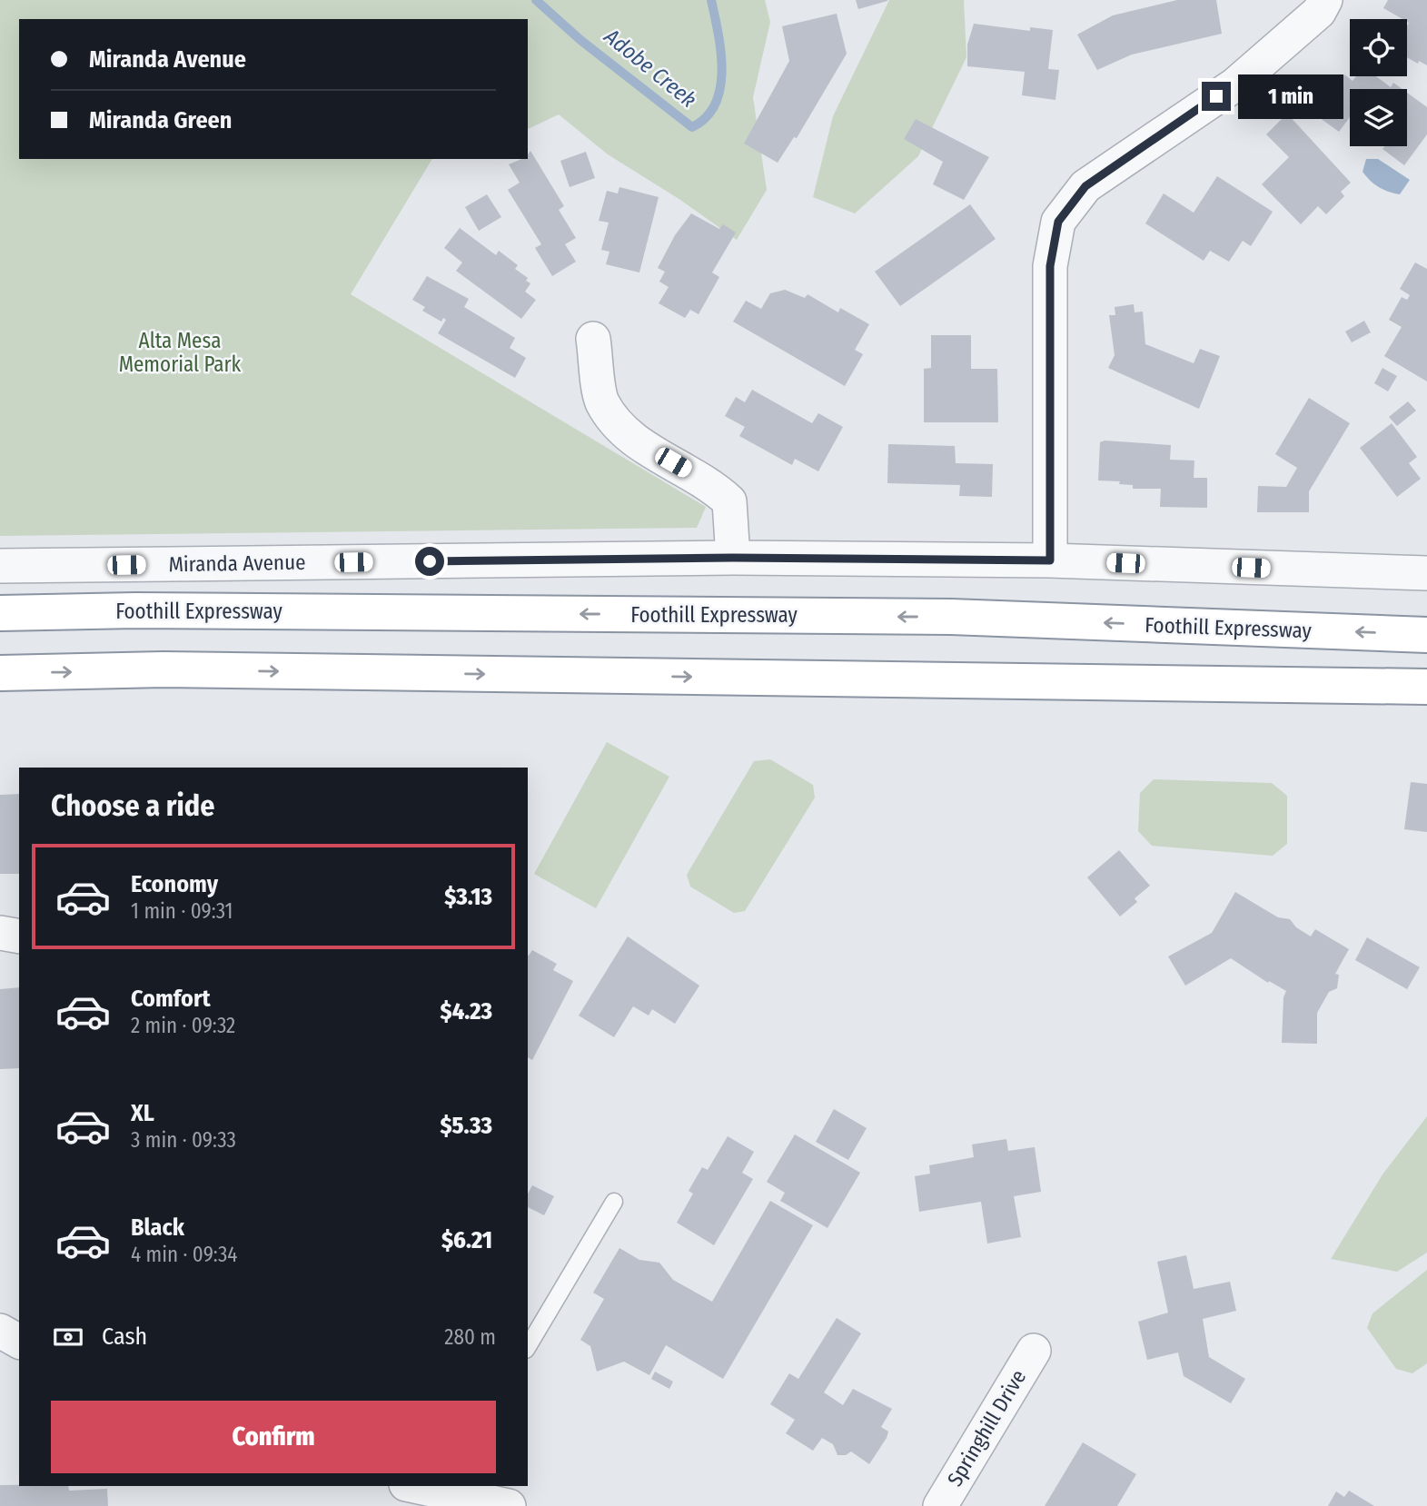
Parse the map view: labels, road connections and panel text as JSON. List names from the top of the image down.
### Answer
{
  "streets": {
    "highway": ["Foothill Expressway"],
    "street": ["Miranda Avenue", "Springhill Drive"]
  },
  "water": ["Adobe Creek"],
  "parks": ["Alta Mesa Memorial Park"],
  "page": {
    "banner": ["Miranda Avenue", "Miranda Green"],
    "bubble": "1 min",
    "heading": "Choose a ride",
    "list": [
      {
        "name": "Economy",
        "note": "1 min · 09:31",
        "value": "$3.13"
      },
      {
        "name": "Comfort",
        "note": "2 min · 09:32",
        "value": "$4.23"
      },
      {
        "name": "XL",
        "note": "3 min · 09:33",
        "value": "$5.33"
      },
      {
        "name": "Black",
        "note": "4 min · 09:34",
        "value": "$6.21"
      }
    ],
    "pay": ["Cash", "280 m"],
    "buttons": "Confirm"
  }
}
